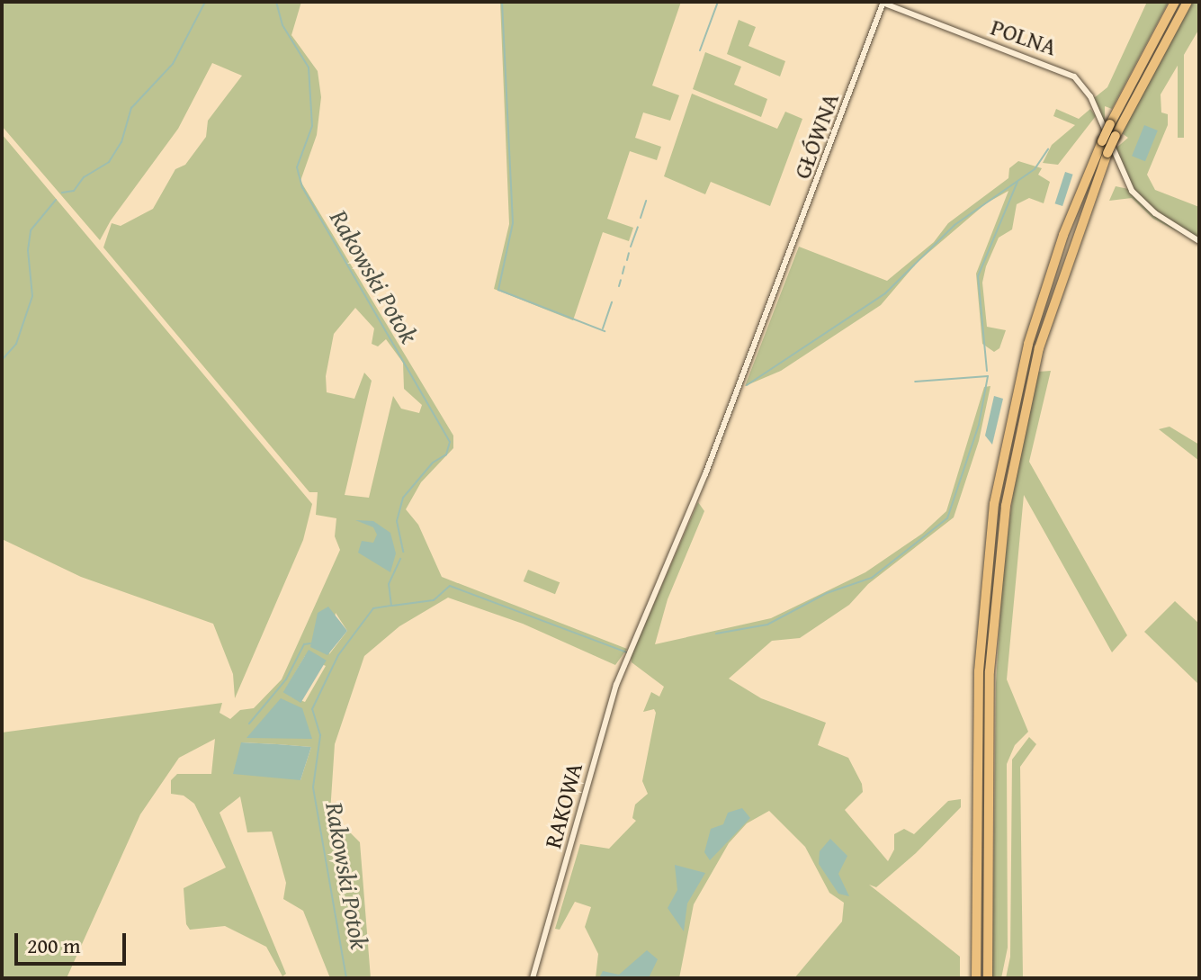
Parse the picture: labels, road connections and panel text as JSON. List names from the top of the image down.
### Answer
{
  "streets": {
    "street": ["POLNA", "GŁÓWNA", "RAKOWA"]
  },
  "crossings": [
    ["POLNA", "GŁÓWNA"],
    ["GŁÓWNA", "RAKOWA"]
  ],
  "water": ["Rakowski Potok"],
  "scale_bar": "200 m"
}
